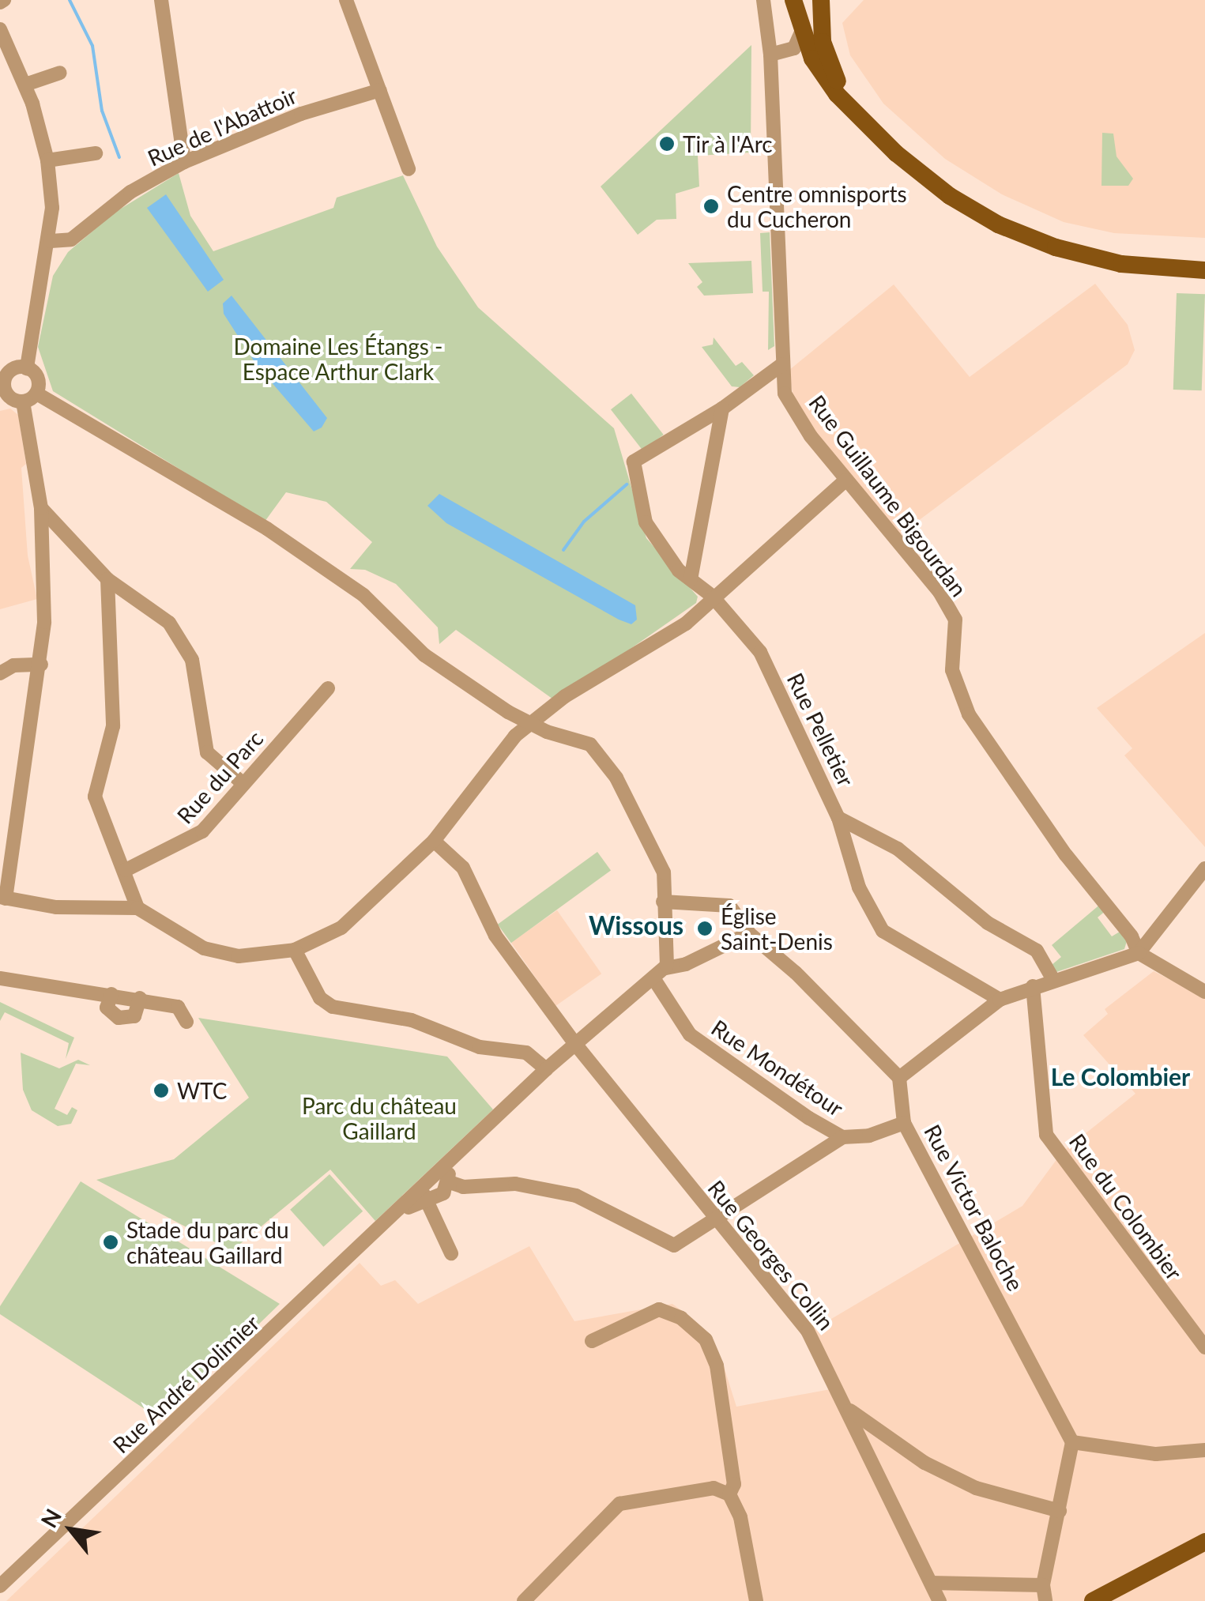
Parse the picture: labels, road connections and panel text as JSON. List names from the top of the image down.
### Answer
{
  "streets": {
    "street": [
      "Rue de l'Abattoir",
      "Rue Guillaume Bigourdan",
      "Rue Pelletier",
      "Rue du Parc",
      "Rue Mondétour",
      "Rue du Colombier",
      "Rue Victor Baloche",
      "Rue Georges Collin",
      "Rue André Dolimier"
    ]
  },
  "crossings": [
    ["Rue Mondétour", "Rue Victor Baloche"],
    ["Rue Mondétour", "Rue André Dolimier"],
    ["Rue Georges Collin", "Rue André Dolimier"]
  ],
  "districts": ["Wissous", "Le Colombier"],
  "parks": ["Domaine Les Étangs - Espace Arthur Clark", "Parc du château Gaillard"],
  "places": [
    "Tir à l'Arc",
    "Centre omnisports du Cucheron",
    "Église Saint-Denis",
    "WTC",
    "Stade du parc du château Gaillard"
  ],
  "north": "top left"
}
